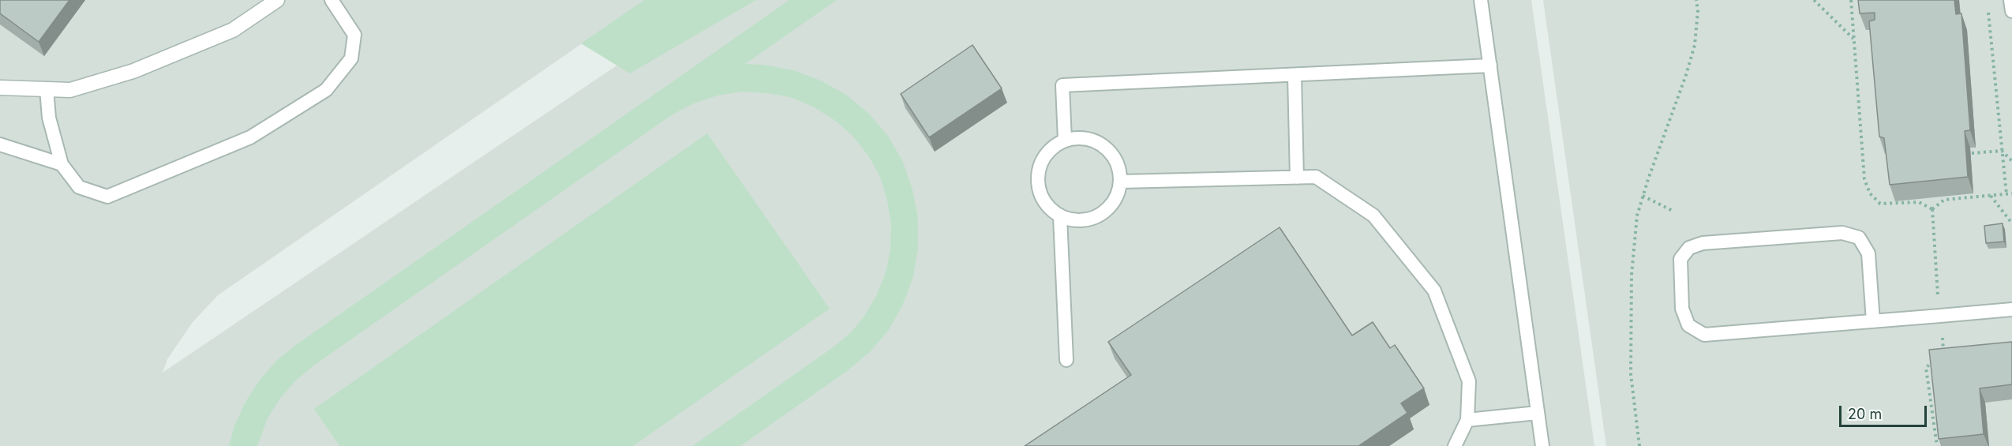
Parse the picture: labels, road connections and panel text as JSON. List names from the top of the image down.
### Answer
{
  "scale_bar": "20 m"
}
